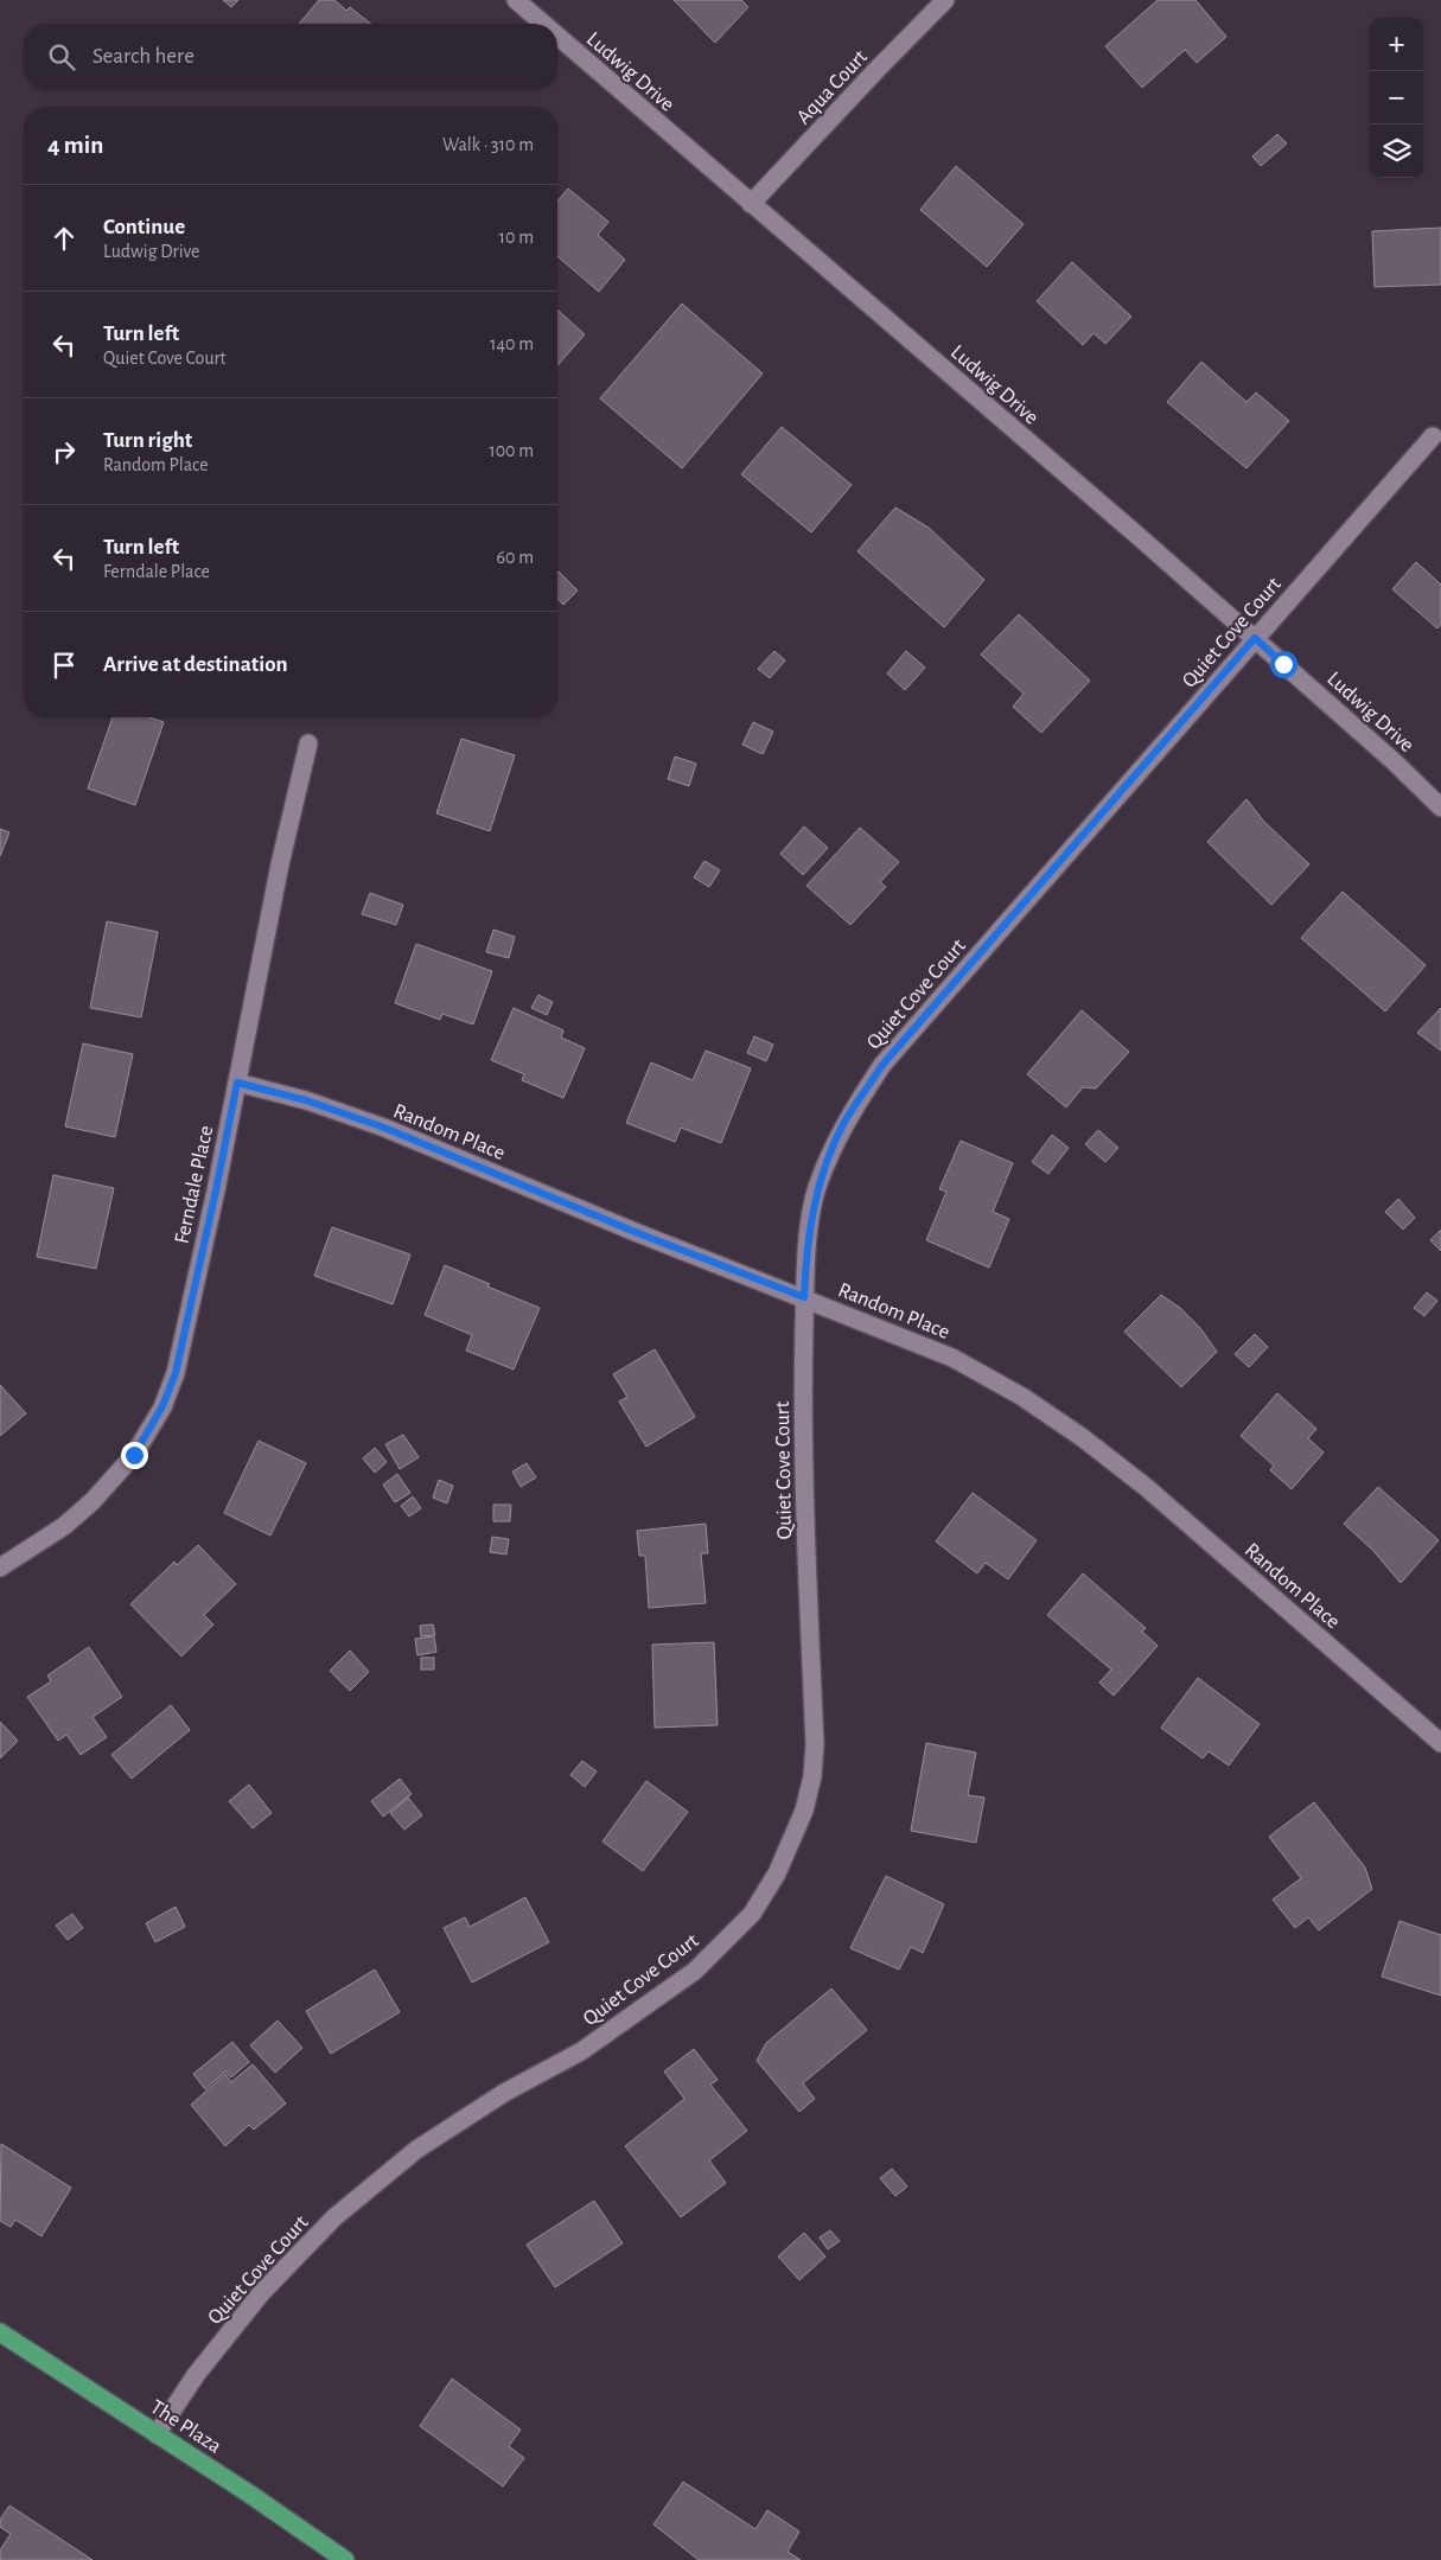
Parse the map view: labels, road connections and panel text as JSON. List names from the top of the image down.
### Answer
{
  "streets": {
    "main road": ["The Plaza"],
    "street": [
      "Ludwig Drive",
      "Aqua Court",
      "Quiet Cove Court",
      "Random Place",
      "Ferndale Place"
    ]
  },
  "crossings": [
    ["Ludwig Drive", "Aqua Court"],
    ["Ludwig Drive", "Quiet Cove Court"],
    ["Quiet Cove Court", "Random Place"],
    ["Quiet Cove Court", "The Plaza"],
    ["Random Place", "Ferndale Place"]
  ],
  "page": {
    "map_buttons": ["+", "−"],
    "search": "Search here",
    "heading": ["4 min", "Walk · 310 m"],
    "list": [
      ["Continue", "Ludwig Drive", "10 m"],
      ["Turn left", "Quiet Cove Court", "140 m"],
      ["Turn right", "Random Place", "100 m"],
      ["Turn left", "Ferndale Place", "60 m"],
      "Arrive at destination"
    ]
  }
}
